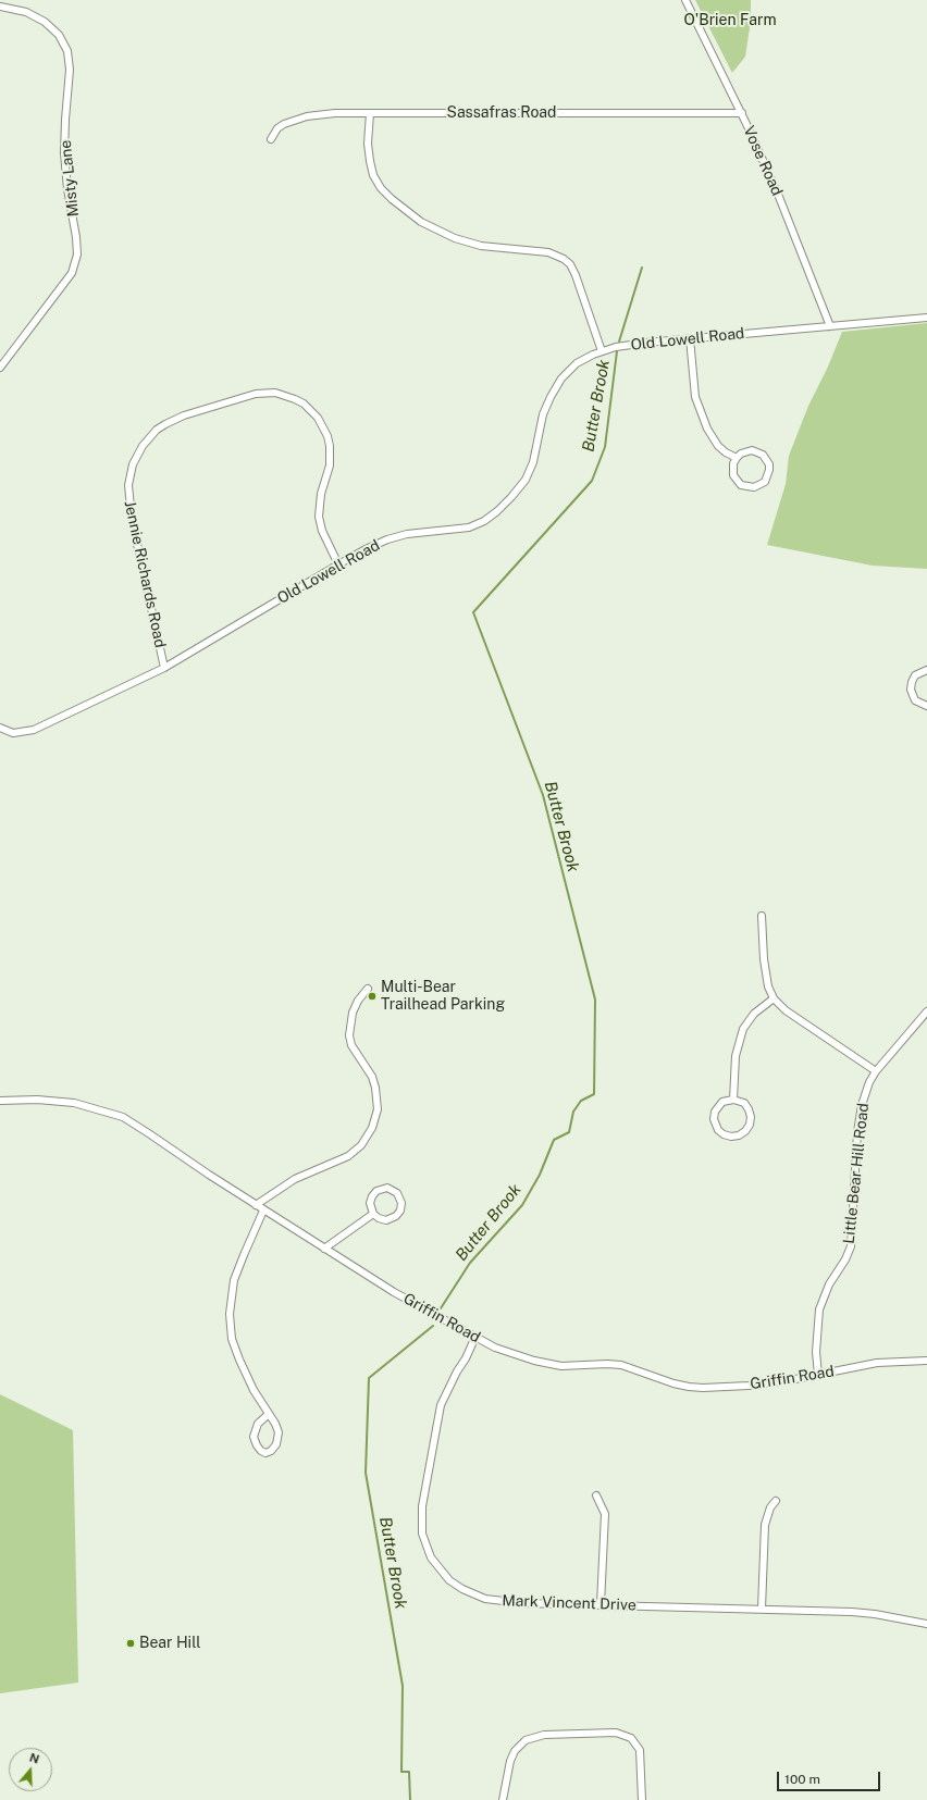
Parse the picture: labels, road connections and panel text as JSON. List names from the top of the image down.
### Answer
{
  "streets": {
    "street": [
      "Sassafras Road",
      "Vose Road",
      "Misty Lane",
      "Old Lowell Road",
      "Jennie Richards Road",
      "Little Bear Hill Road",
      "Griffin Road",
      "Mark Vincent Drive"
    ]
  },
  "crossings": [
    ["Sassafras Road", "Vose Road"],
    ["Vose Road", "Old Lowell Road"],
    ["Old Lowell Road", "Jennie Richards Road"],
    ["Little Bear Hill Road", "Griffin Road"],
    ["Griffin Road", "Mark Vincent Drive"]
  ],
  "water": ["Butter Brook"],
  "parks": ["O'Brien Farm"],
  "places": ["Multi-Bear Trailhead Parking", "Bear Hill"],
  "scale_bar": "100 m",
  "north": "top"
}
